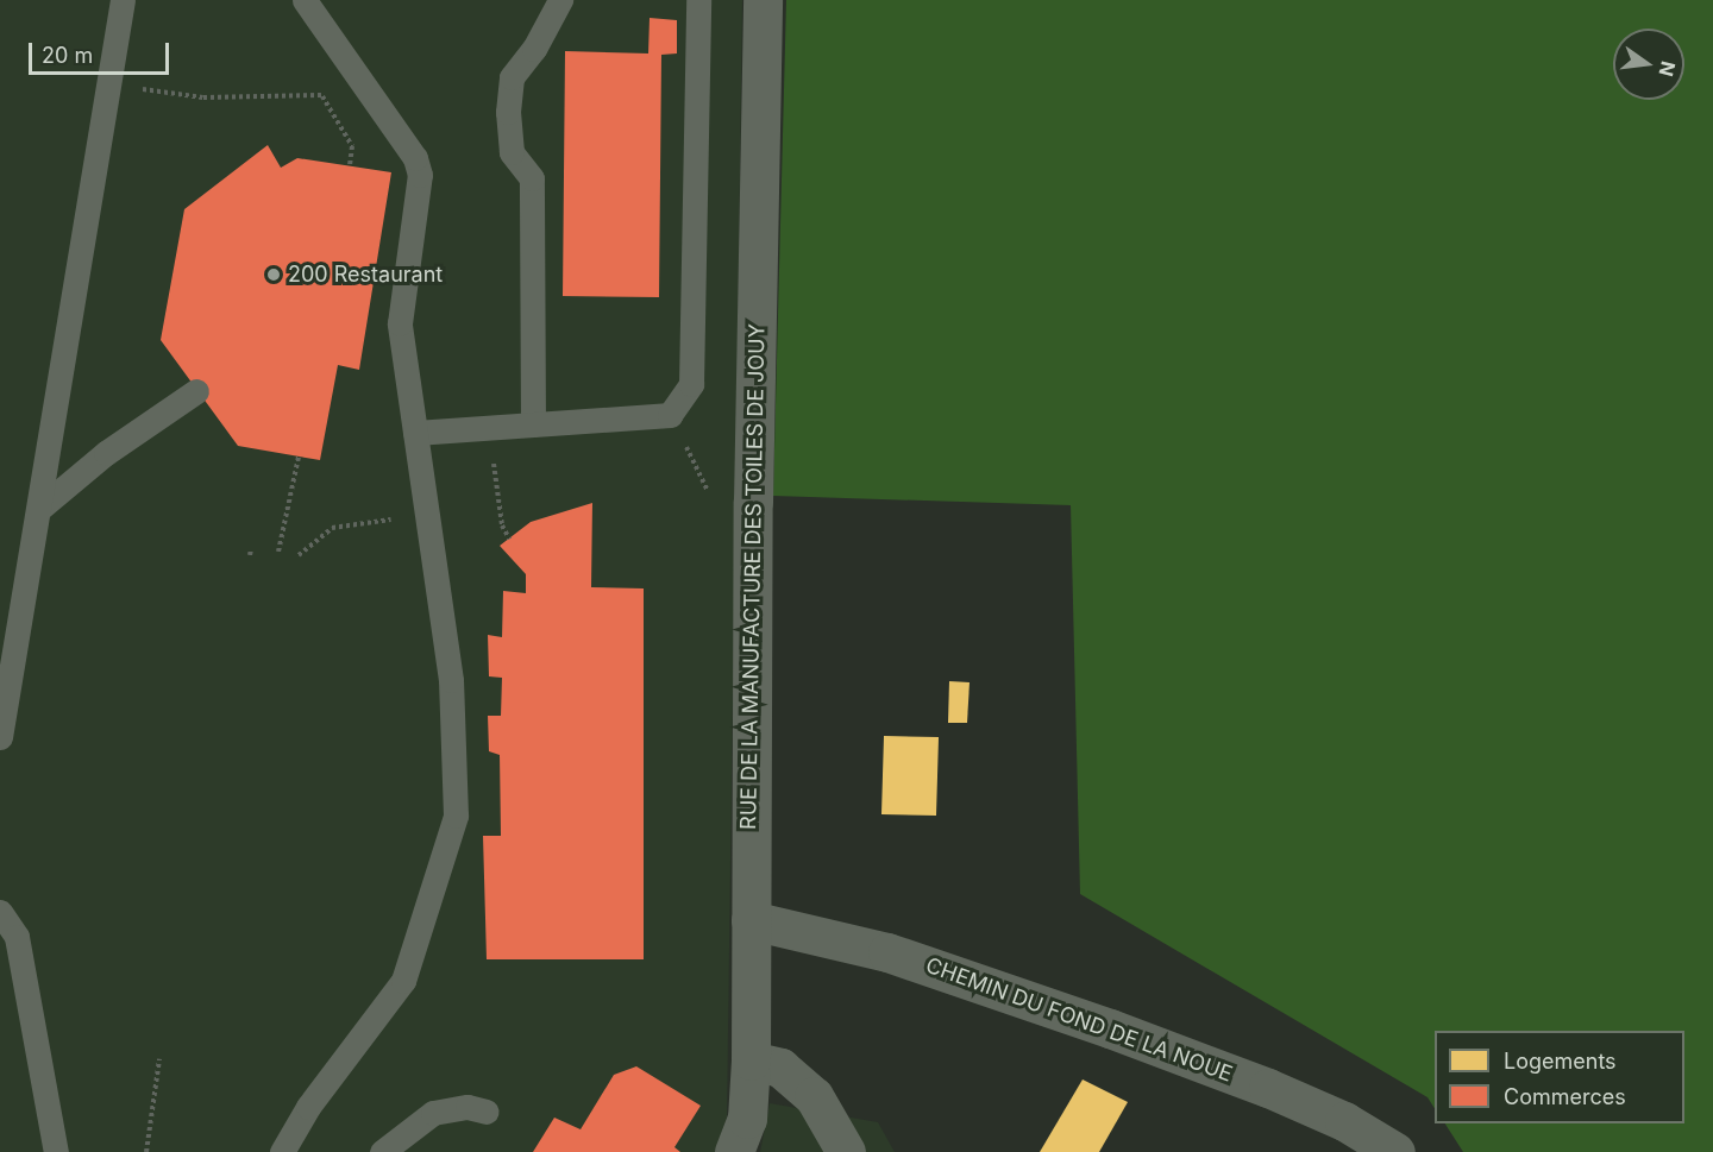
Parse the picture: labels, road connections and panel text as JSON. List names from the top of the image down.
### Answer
{
  "streets": {
    "street": ["RUE DE LA MANUFACTURE DES TOILES DE JOUY", "CHEMIN DU FOND DE LA NOUE"]
  },
  "crossings": [
    ["RUE DE LA MANUFACTURE DES TOILES DE JOUY", "CHEMIN DU FOND DE LA NOUE"]
  ],
  "places": ["200 Restaurant"],
  "legend": ["Logements", "Commerces"],
  "scale_bar": "20 m",
  "north": "right"
}
